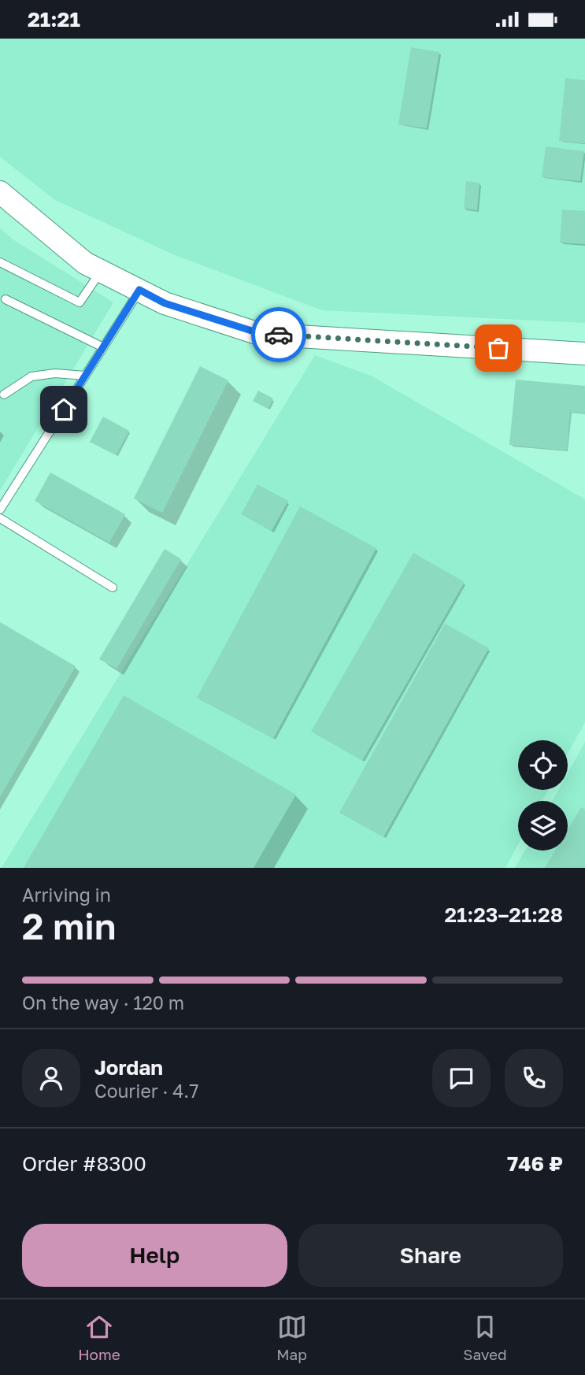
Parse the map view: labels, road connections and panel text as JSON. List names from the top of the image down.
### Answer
{
  "page": {
    "status": "21:21",
    "heading": ["2 min", "Arriving in", "21:23–21:28"],
    "panel": [
      "Jordan",
      "Courier · 4.7",
      "Order #8300",
      "746 ₽"
    ],
    "bar": "On the way · 120 m",
    "buttons": ["Help", "Share"],
    "tabs": ["Home", "Map", "Saved"]
  }
}
